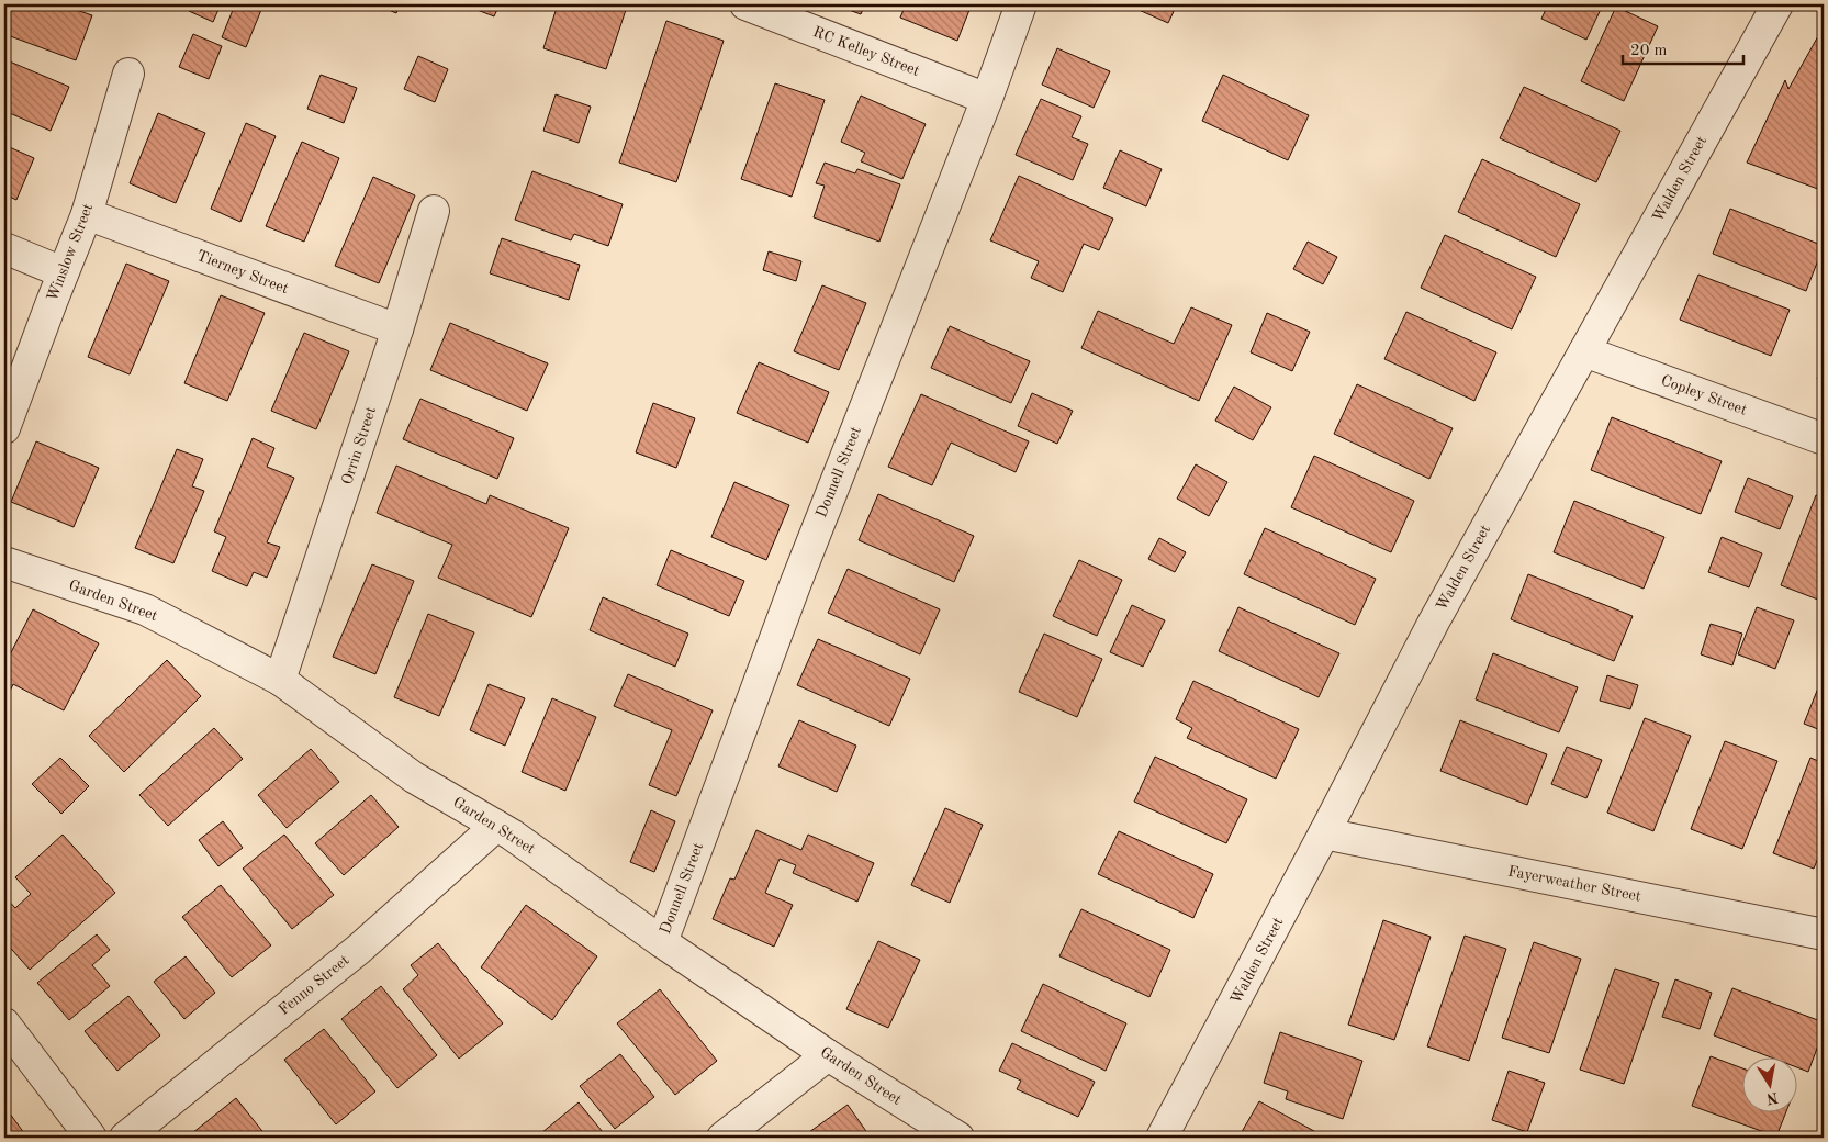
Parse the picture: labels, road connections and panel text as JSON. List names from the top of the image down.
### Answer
{
  "streets": {
    "street": [
      "RC Kelley Street",
      "Walden Street",
      "Winslow Street",
      "Tierney Street",
      "Copley Street",
      "Orrin Street",
      "Donnell Street",
      "Garden Street",
      "Fayerweather Street",
      "Fenno Street"
    ]
  },
  "crossings": [
    ["RC Kelley Street", "Donnell Street"],
    ["Walden Street", "Copley Street"],
    ["Walden Street", "Fayerweather Street"],
    ["Winslow Street", "Tierney Street"],
    ["Tierney Street", "Orrin Street"],
    ["Orrin Street", "Garden Street"],
    ["Donnell Street", "Garden Street"],
    ["Garden Street", "Fenno Street"]
  ],
  "scale_bar": "20 m",
  "north": "bottom"
}
